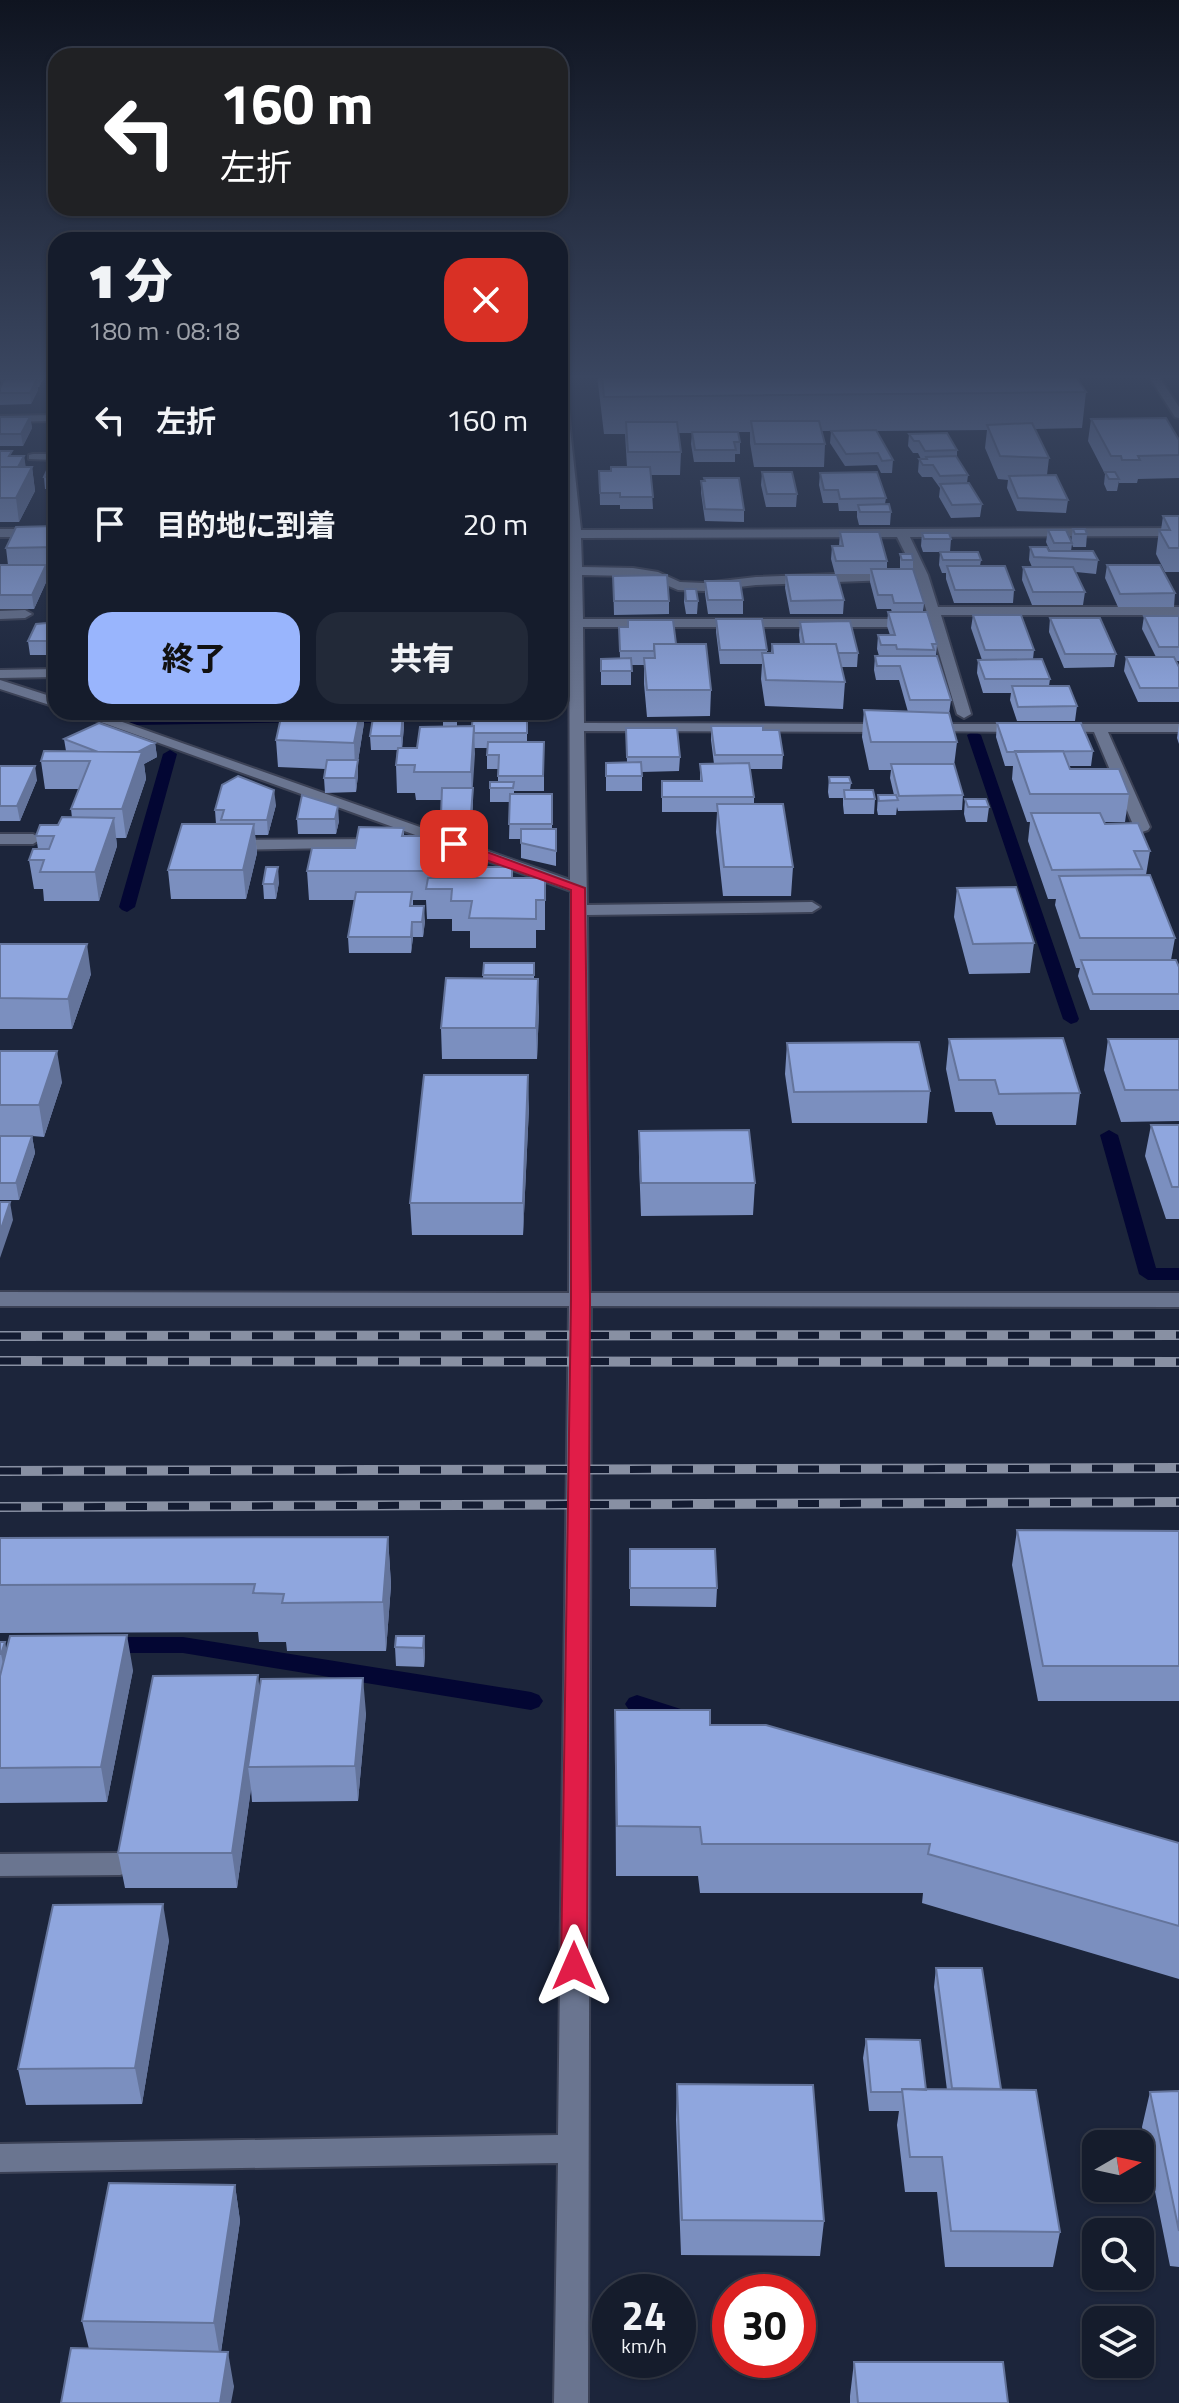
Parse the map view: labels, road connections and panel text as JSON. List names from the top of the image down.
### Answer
{
  "north": "right",
  "page": {
    "turn": ["160 m", "左折"],
    "heading": ["1 分", "180 m · 08:18"],
    "list": [
      {
        "name": "左折",
        "value": "160 m"
      },
      {
        "name": "目的地に到着",
        "value": "20 m"
      }
    ],
    "buttons": ["終了", "共有"],
    "speed": "24 km/h",
    "limit": "30"
  }
}
